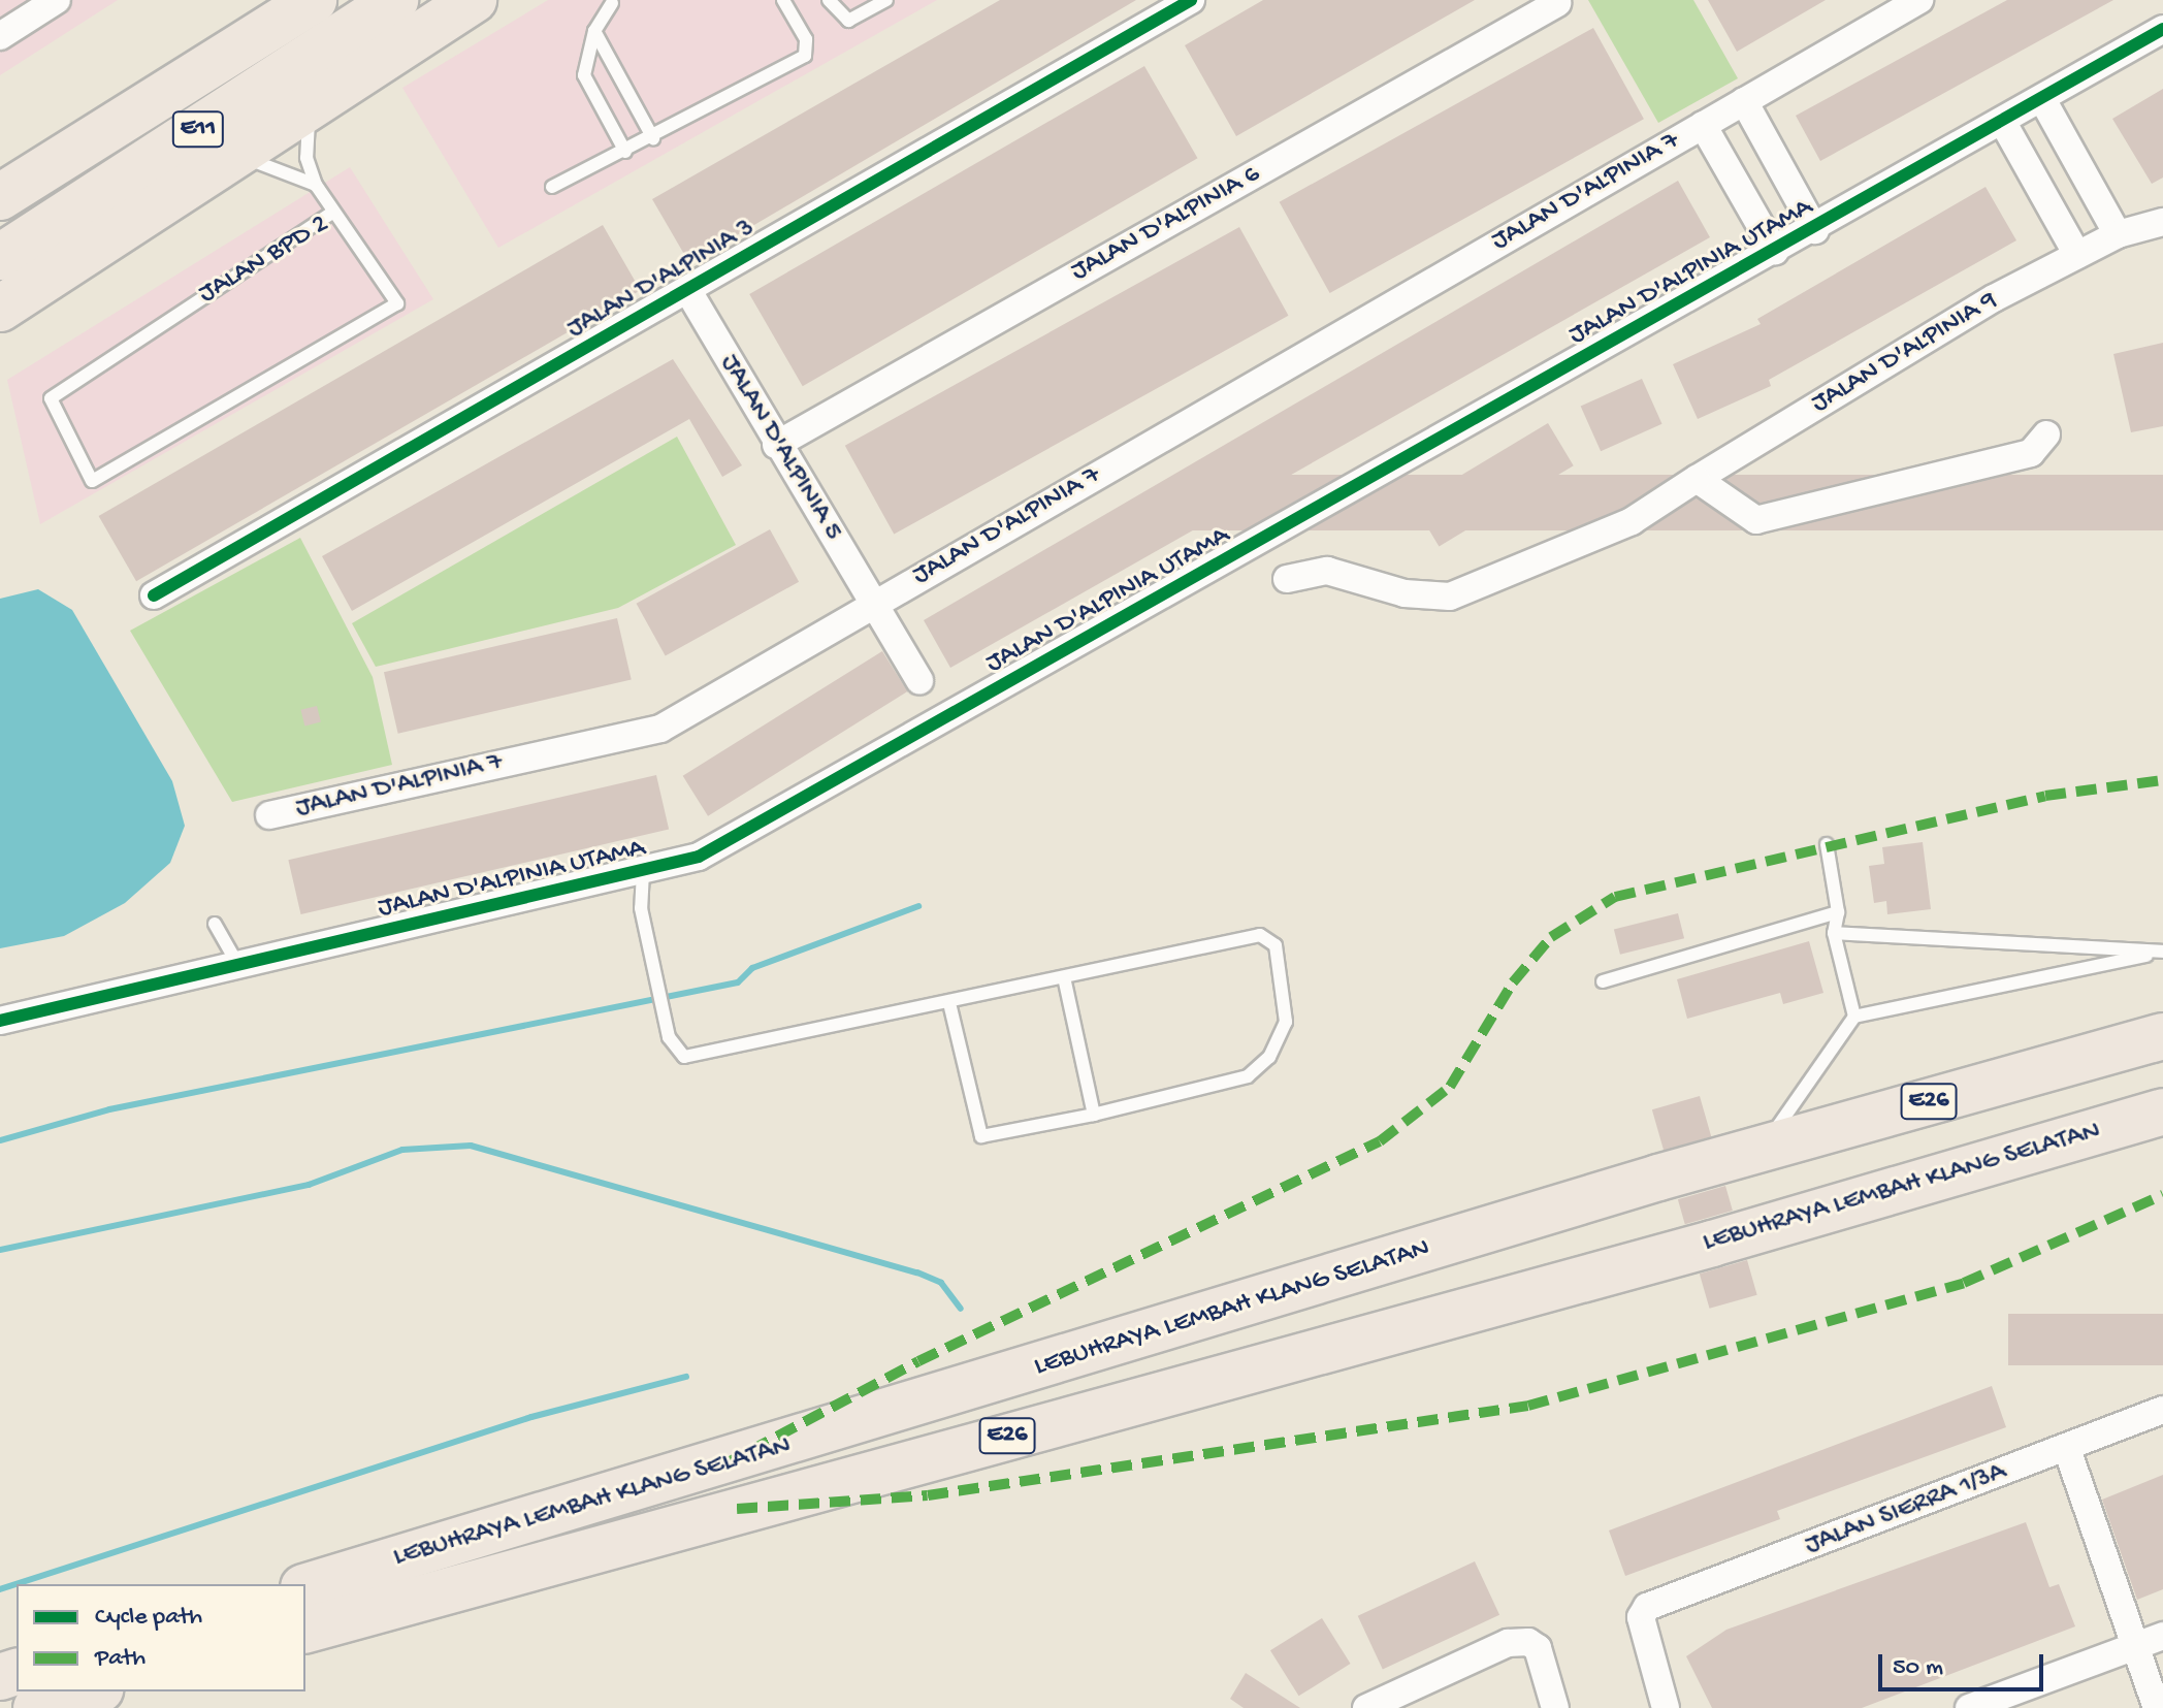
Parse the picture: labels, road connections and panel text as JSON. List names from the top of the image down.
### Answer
{
  "streets": {
    "highway": ["E11", "E26", "LEBUHRAYA LEMBAH KLANG SELATAN"],
    "street": [
      "JALAN D'ALPINIA 7",
      "JALAN D'ALPINIA 6",
      "JALAN D'ALPINIA UTAMA",
      "JALAN D'ALPINIA 3",
      "JALAN D'ALPINIA 9",
      "JALAN D'ALPINIA 5",
      "JALAN SIERRA 1/3A"
    ],
    "lane": ["JALAN BPD 2"]
  },
  "crossings": [
    ["JALAN D'ALPINIA 7", "JALAN D'ALPINIA 5"],
    ["JALAN D'ALPINIA 6", "JALAN D'ALPINIA 5"],
    ["JALAN D'ALPINIA 3", "JALAN D'ALPINIA 5"]
  ],
  "legend": ["Cycle path", "Path"],
  "scale_bar": "50 m"
}
